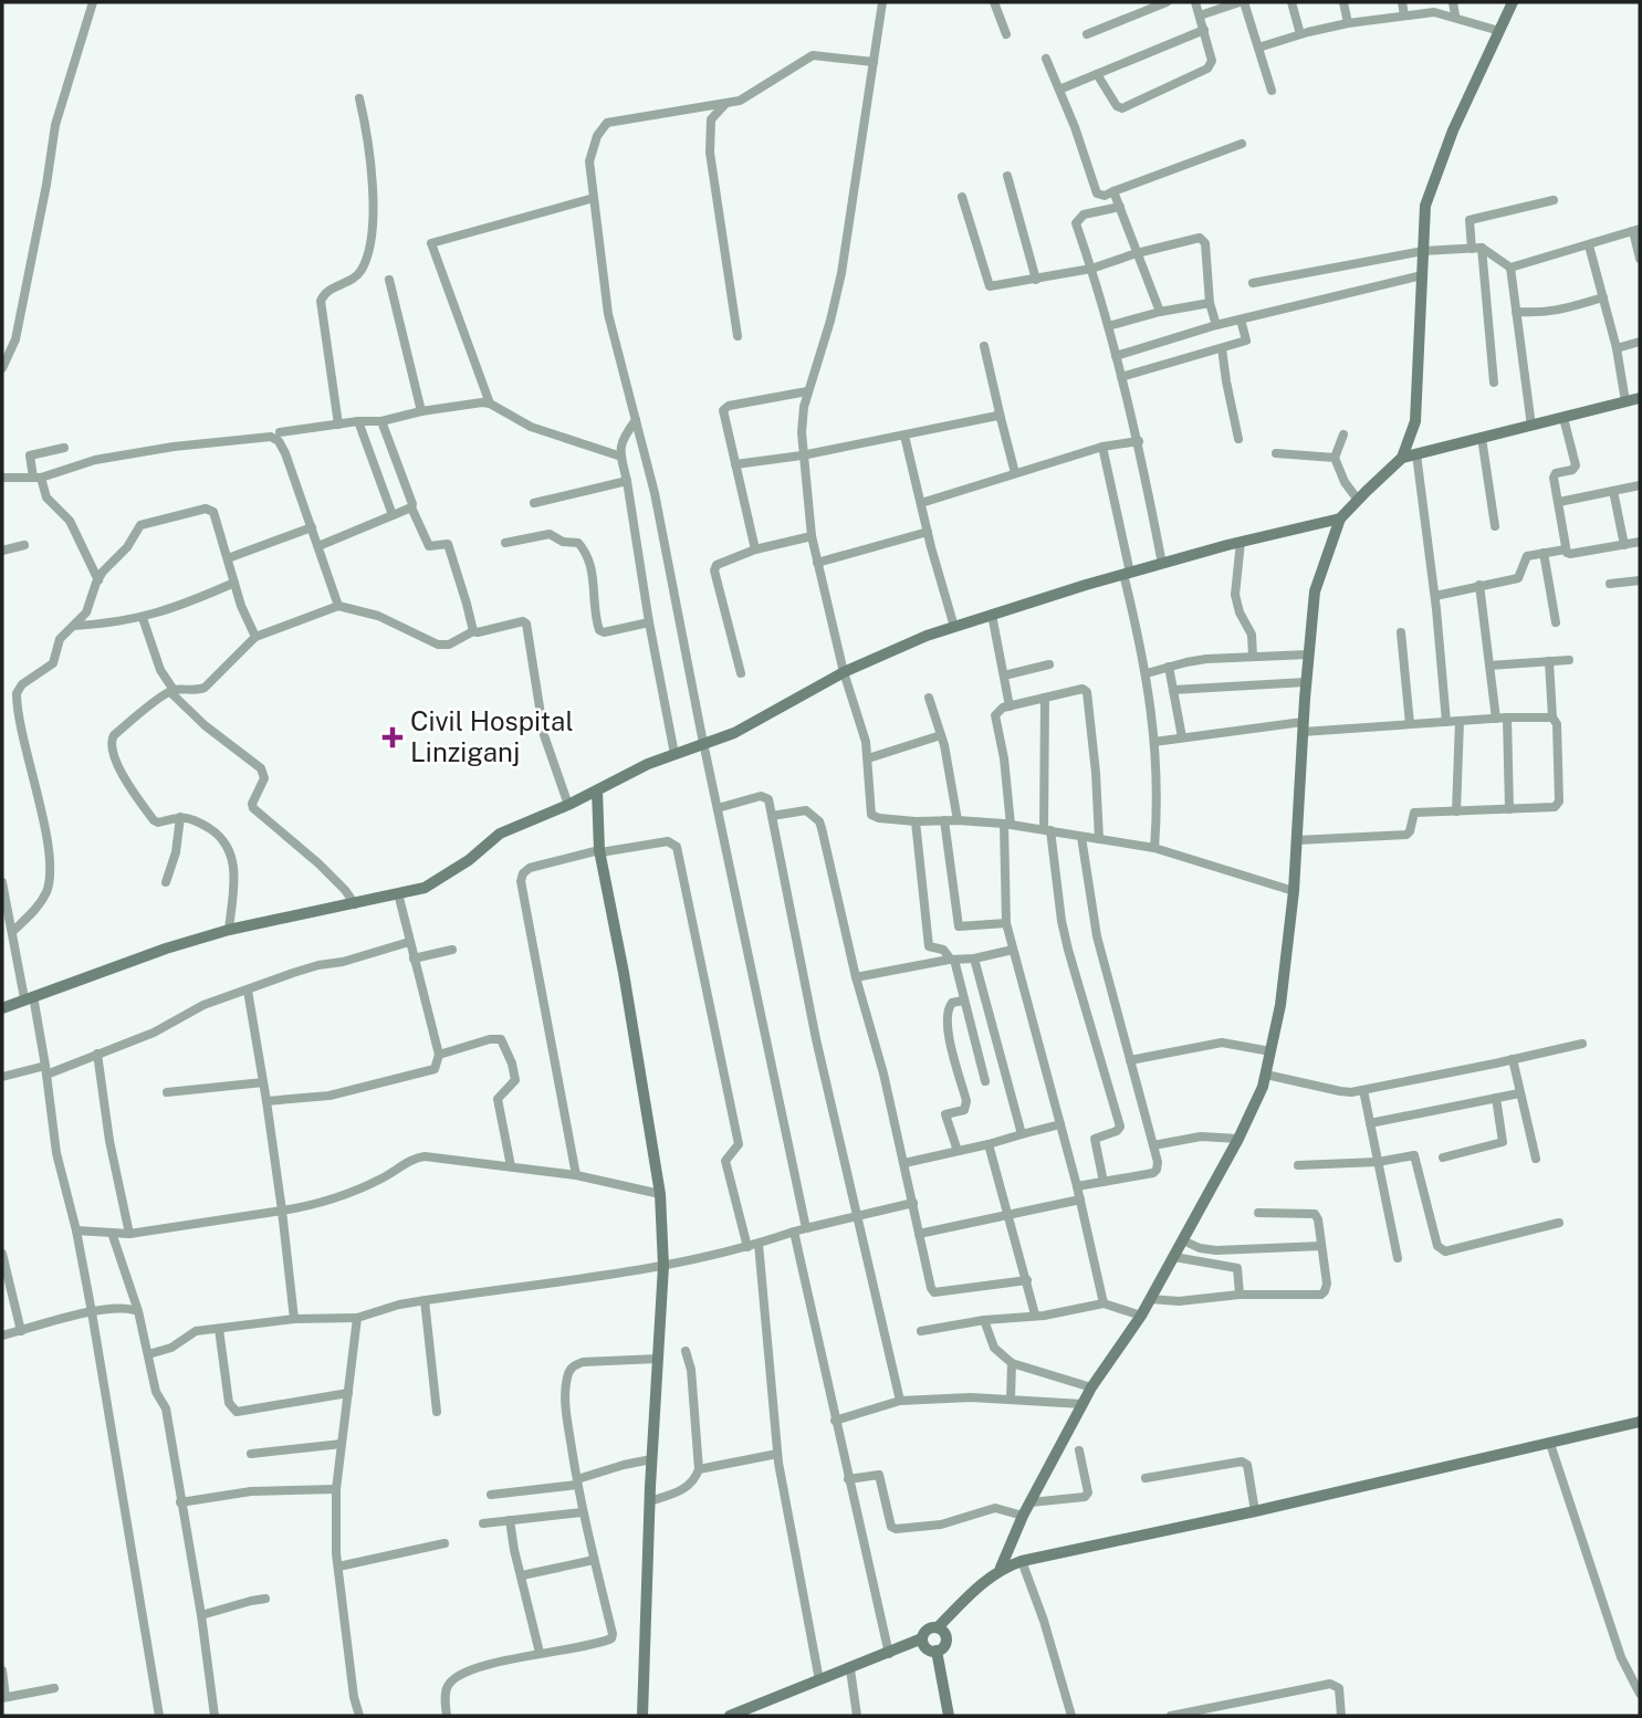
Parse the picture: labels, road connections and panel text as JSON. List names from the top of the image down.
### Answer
{
  "places": {
    "health": ["Civil Hospital Linziganj"]
  }
}
